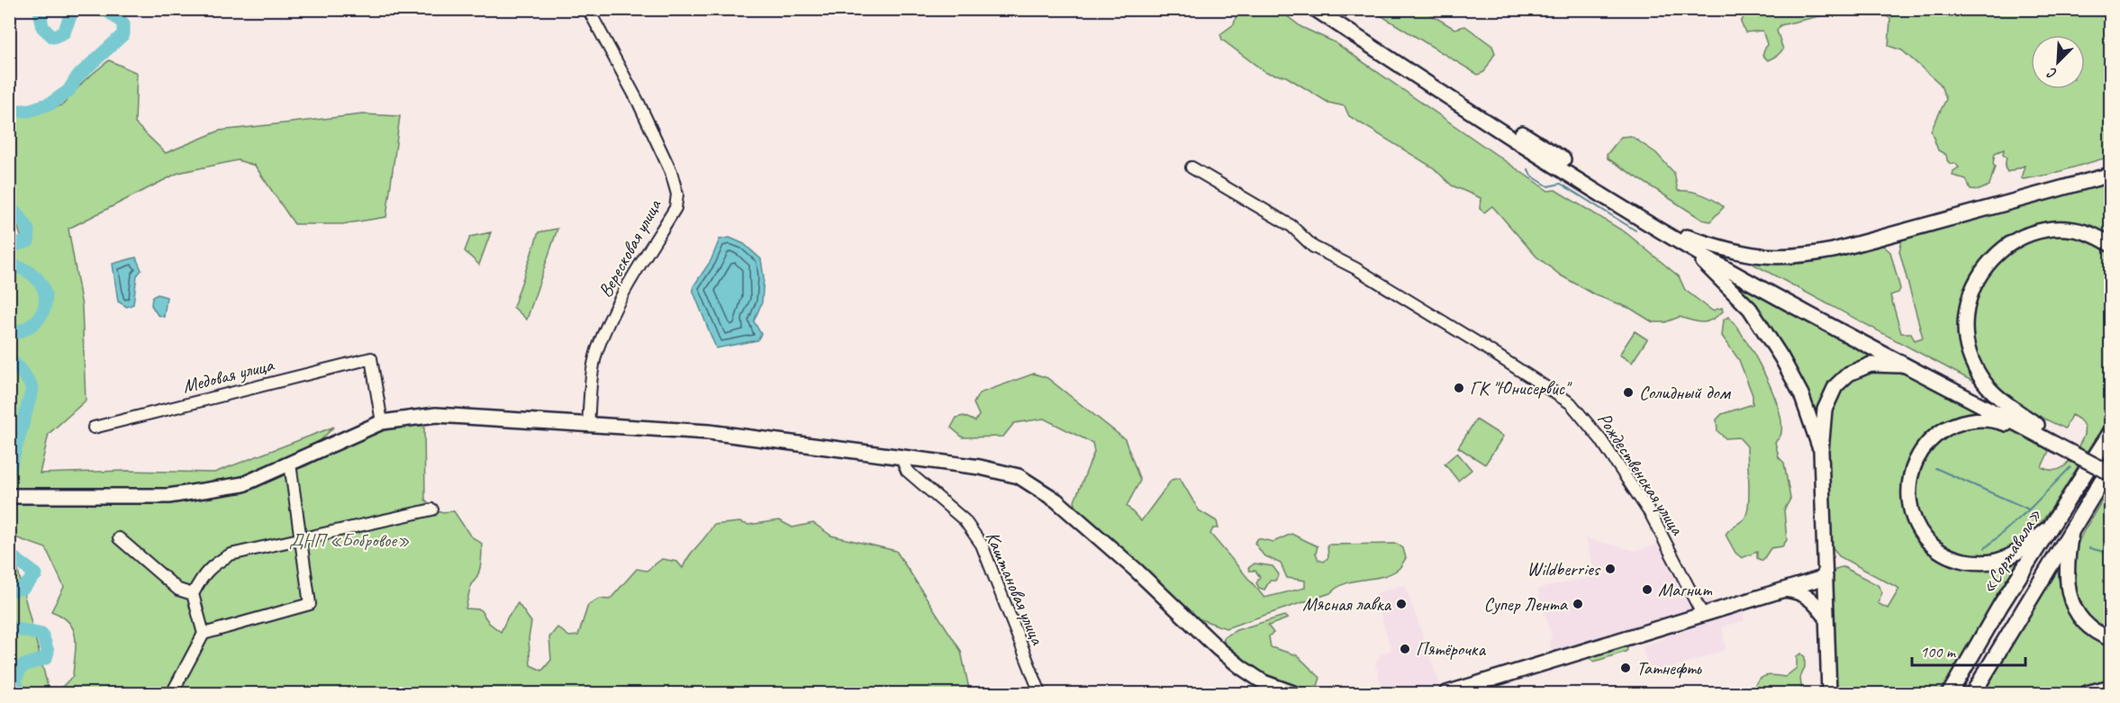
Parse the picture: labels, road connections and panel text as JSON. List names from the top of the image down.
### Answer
{
  "streets": {
    "highway": ["«Сортавала»"],
    "street": [
      "Вересковая улица",
      "Медовая улица",
      "Рождественская улица",
      "Каштановая улица"
    ]
  },
  "parks": ["ДНП «Бобровое»"],
  "places": [
    "ГК \"Юнисервис\"",
    "Солидный дом",
    "Wildberries",
    "Магнит",
    "Мясная лавка",
    "Супер Лента",
    "Пятёрочка",
    "Татнефть"
  ],
  "scale_bar": "100 m",
  "north": "bottom left"
}
